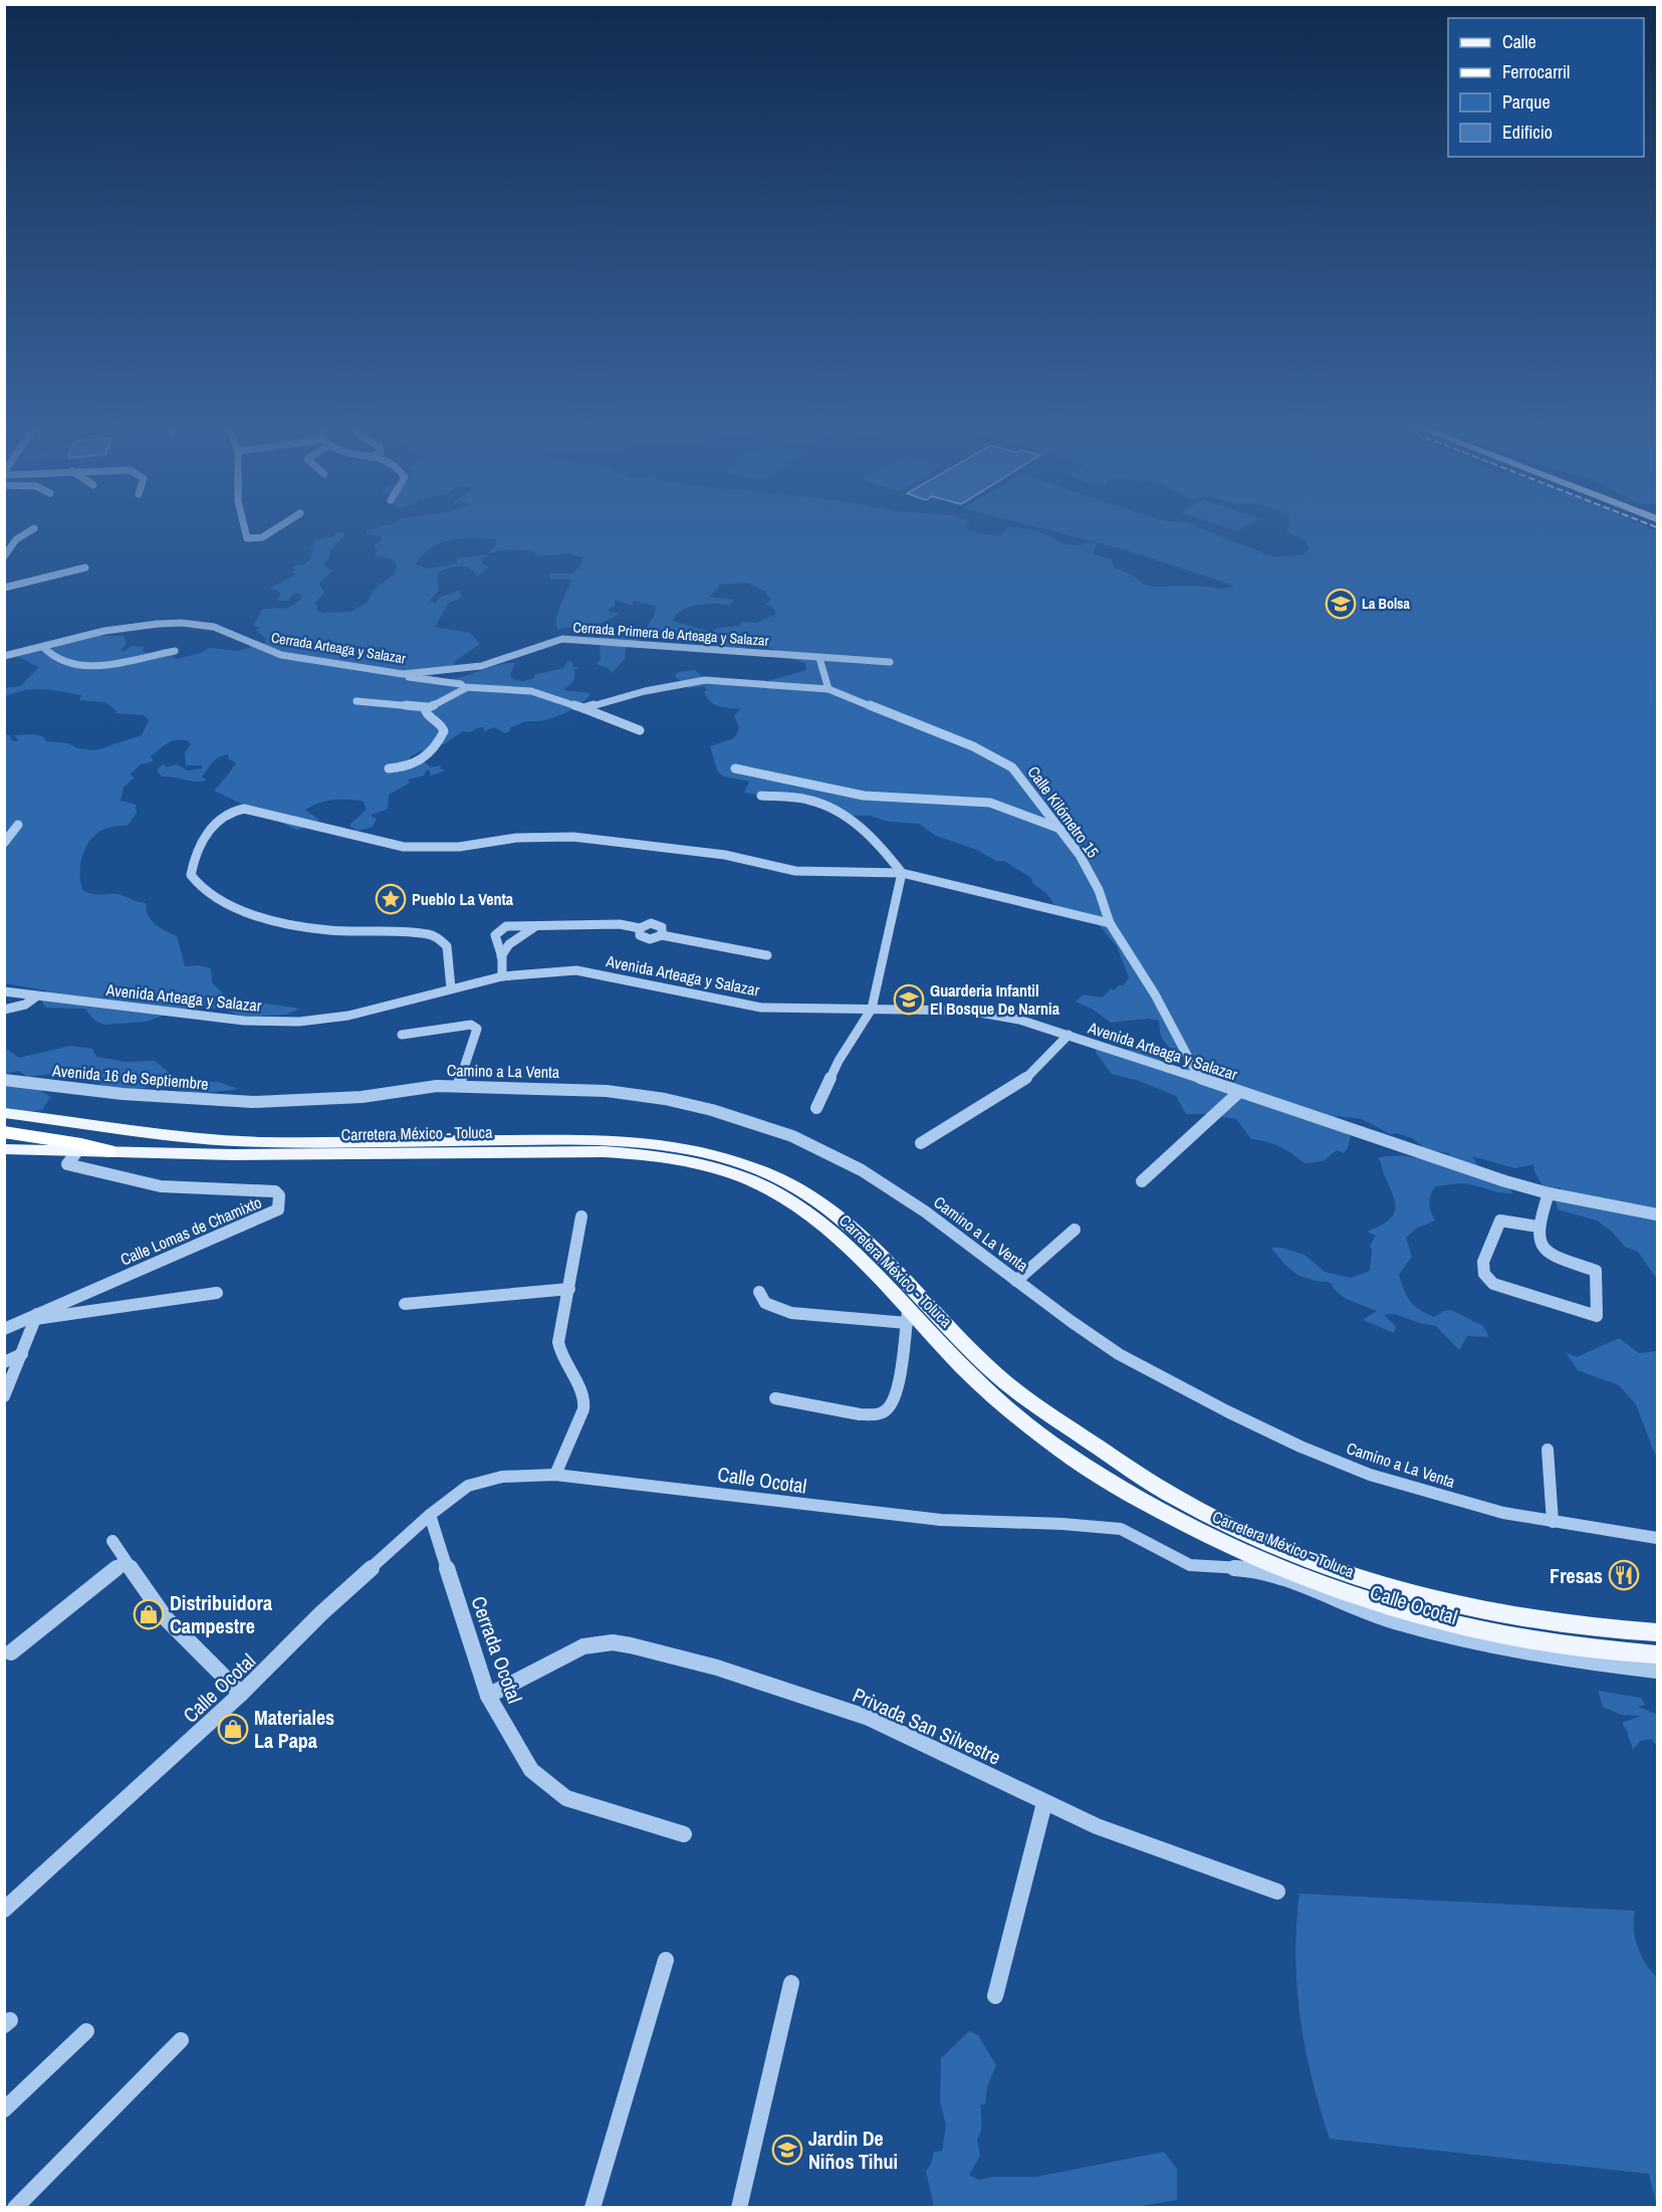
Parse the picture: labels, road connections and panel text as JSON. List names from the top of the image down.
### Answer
{
  "streets": {
    "main road": ["Carretera México - Toluca"],
    "street": [
      "Cerrada Primera de Arteaga y Salazar",
      "Cerrada Arteaga y Salazar",
      "Calle Kilómetro 15",
      "Avenida Arteaga y Salazar",
      "Camino a La Venta",
      "Avenida 16 de Septiembre",
      "Calle Lomas de Chamixto",
      "Calle Ocotal",
      "Cerrada Ocotal",
      "Privada San Silvestre"
    ]
  },
  "crossings": [
    ["Cerrada Primera de Arteaga y Salazar", "Cerrada Arteaga y Salazar"],
    ["Calle Kilómetro 15", "Avenida Arteaga y Salazar"],
    ["Camino a La Venta", "Avenida 16 de Septiembre"],
    ["Carretera México - Toluca", "Calle Lomas de Chamixto"],
    ["Calle Ocotal", "Cerrada Ocotal"],
    ["Cerrada Ocotal", "Privada San Silvestre"]
  ],
  "places": {
    "school or university": ["La Bolsa", "Guarderia Infantil El Bosque De Narnia", "Jardin De Niños Tihui"],
    "place": ["Pueblo La Venta"],
    "restaurant": ["Fresas"],
    "shop": ["Distribuidora Campestre", "Materiales La Papa"]
  },
  "legend": [
    "Calle",
    "Ferrocarril",
    "Parque",
    "Edificio"
  ]
}
